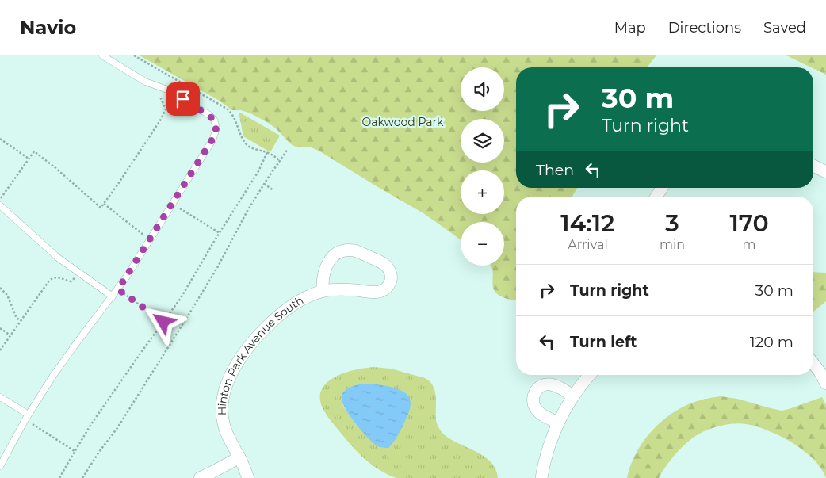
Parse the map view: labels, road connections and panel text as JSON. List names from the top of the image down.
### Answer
{
  "streets": {
    "street": ["Hinton Park Avenue South"]
  },
  "parks": ["Oakwood Park"],
  "page": {
    "header": "Navio",
    "nav": ["Map", "Directions", "Saved"],
    "map_buttons": ["+", "−"],
    "turn": ["30 m", "Turn right"],
    "then": "Then",
    "eta": [
      "14:12",
      "Arrival",
      "3",
      "min",
      "170",
      "m"
    ],
    "list": [
      {
        "name": "Turn right",
        "value": "30 m"
      },
      {
        "name": "Turn left",
        "value": "120 m"
      }
    ]
  }
}
